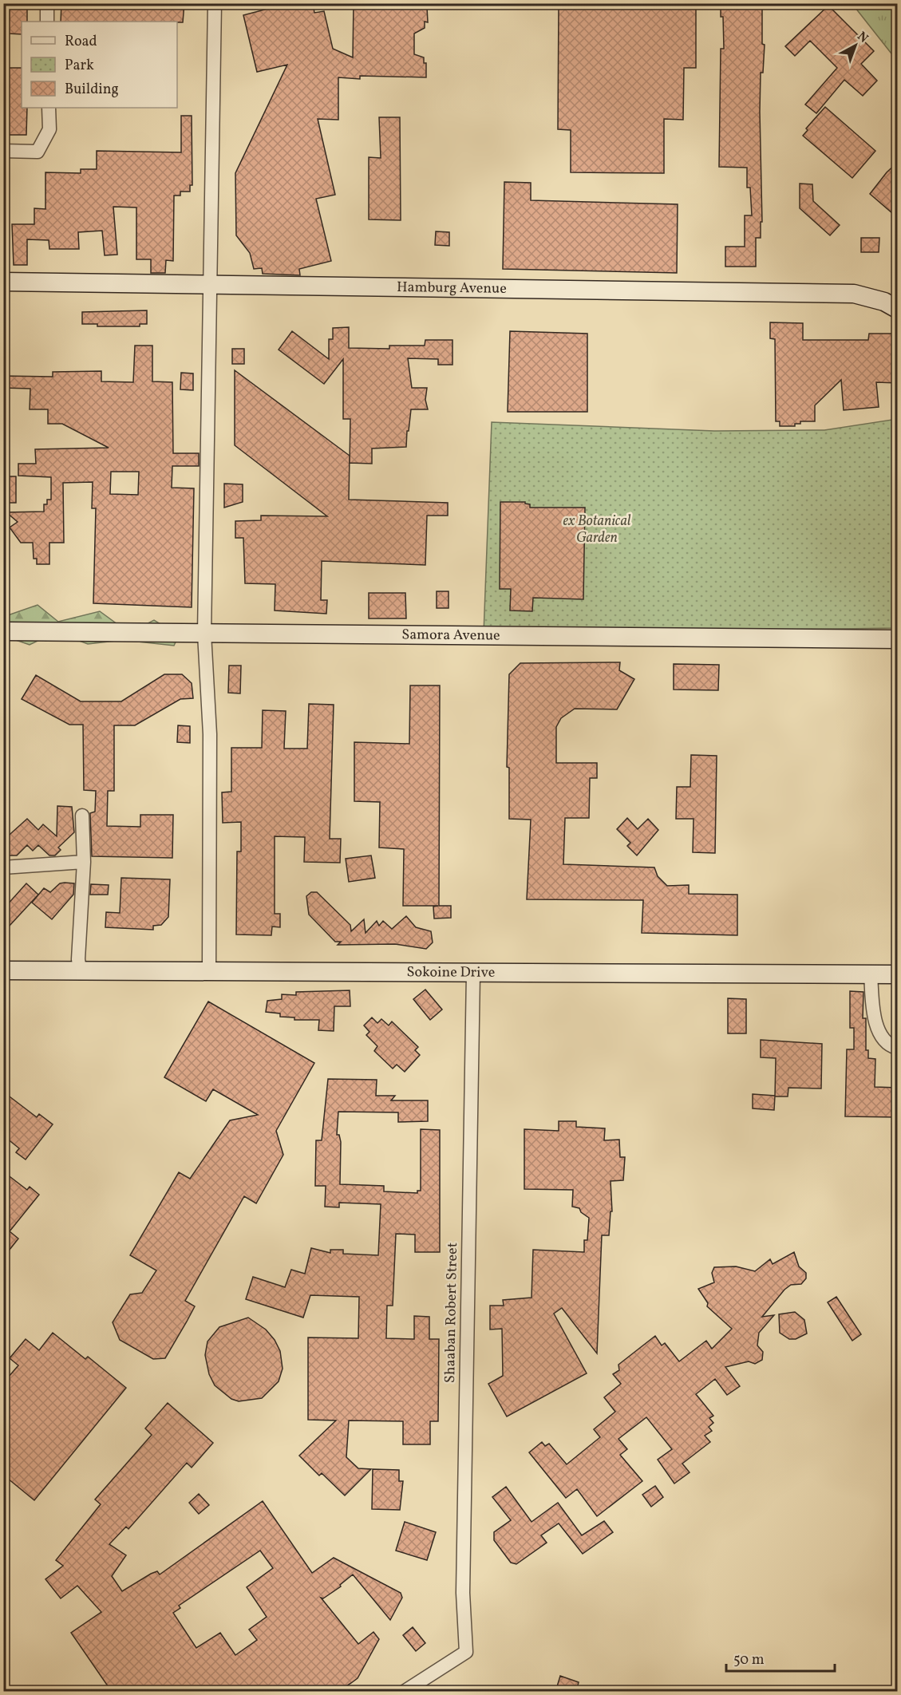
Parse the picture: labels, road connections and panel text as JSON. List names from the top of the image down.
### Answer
{
  "streets": {
    "street": [
      "Hamburg Avenue",
      "Samora Avenue",
      "Sokoine Drive",
      "Shaaban Robert Street"
    ]
  },
  "crossings": [
    ["Sokoine Drive", "Shaaban Robert Street"]
  ],
  "parks": ["ex Botanical Garden"],
  "legend": ["Road", "Park", "Building"],
  "scale_bar": "50 m",
  "north": "top right"
}
